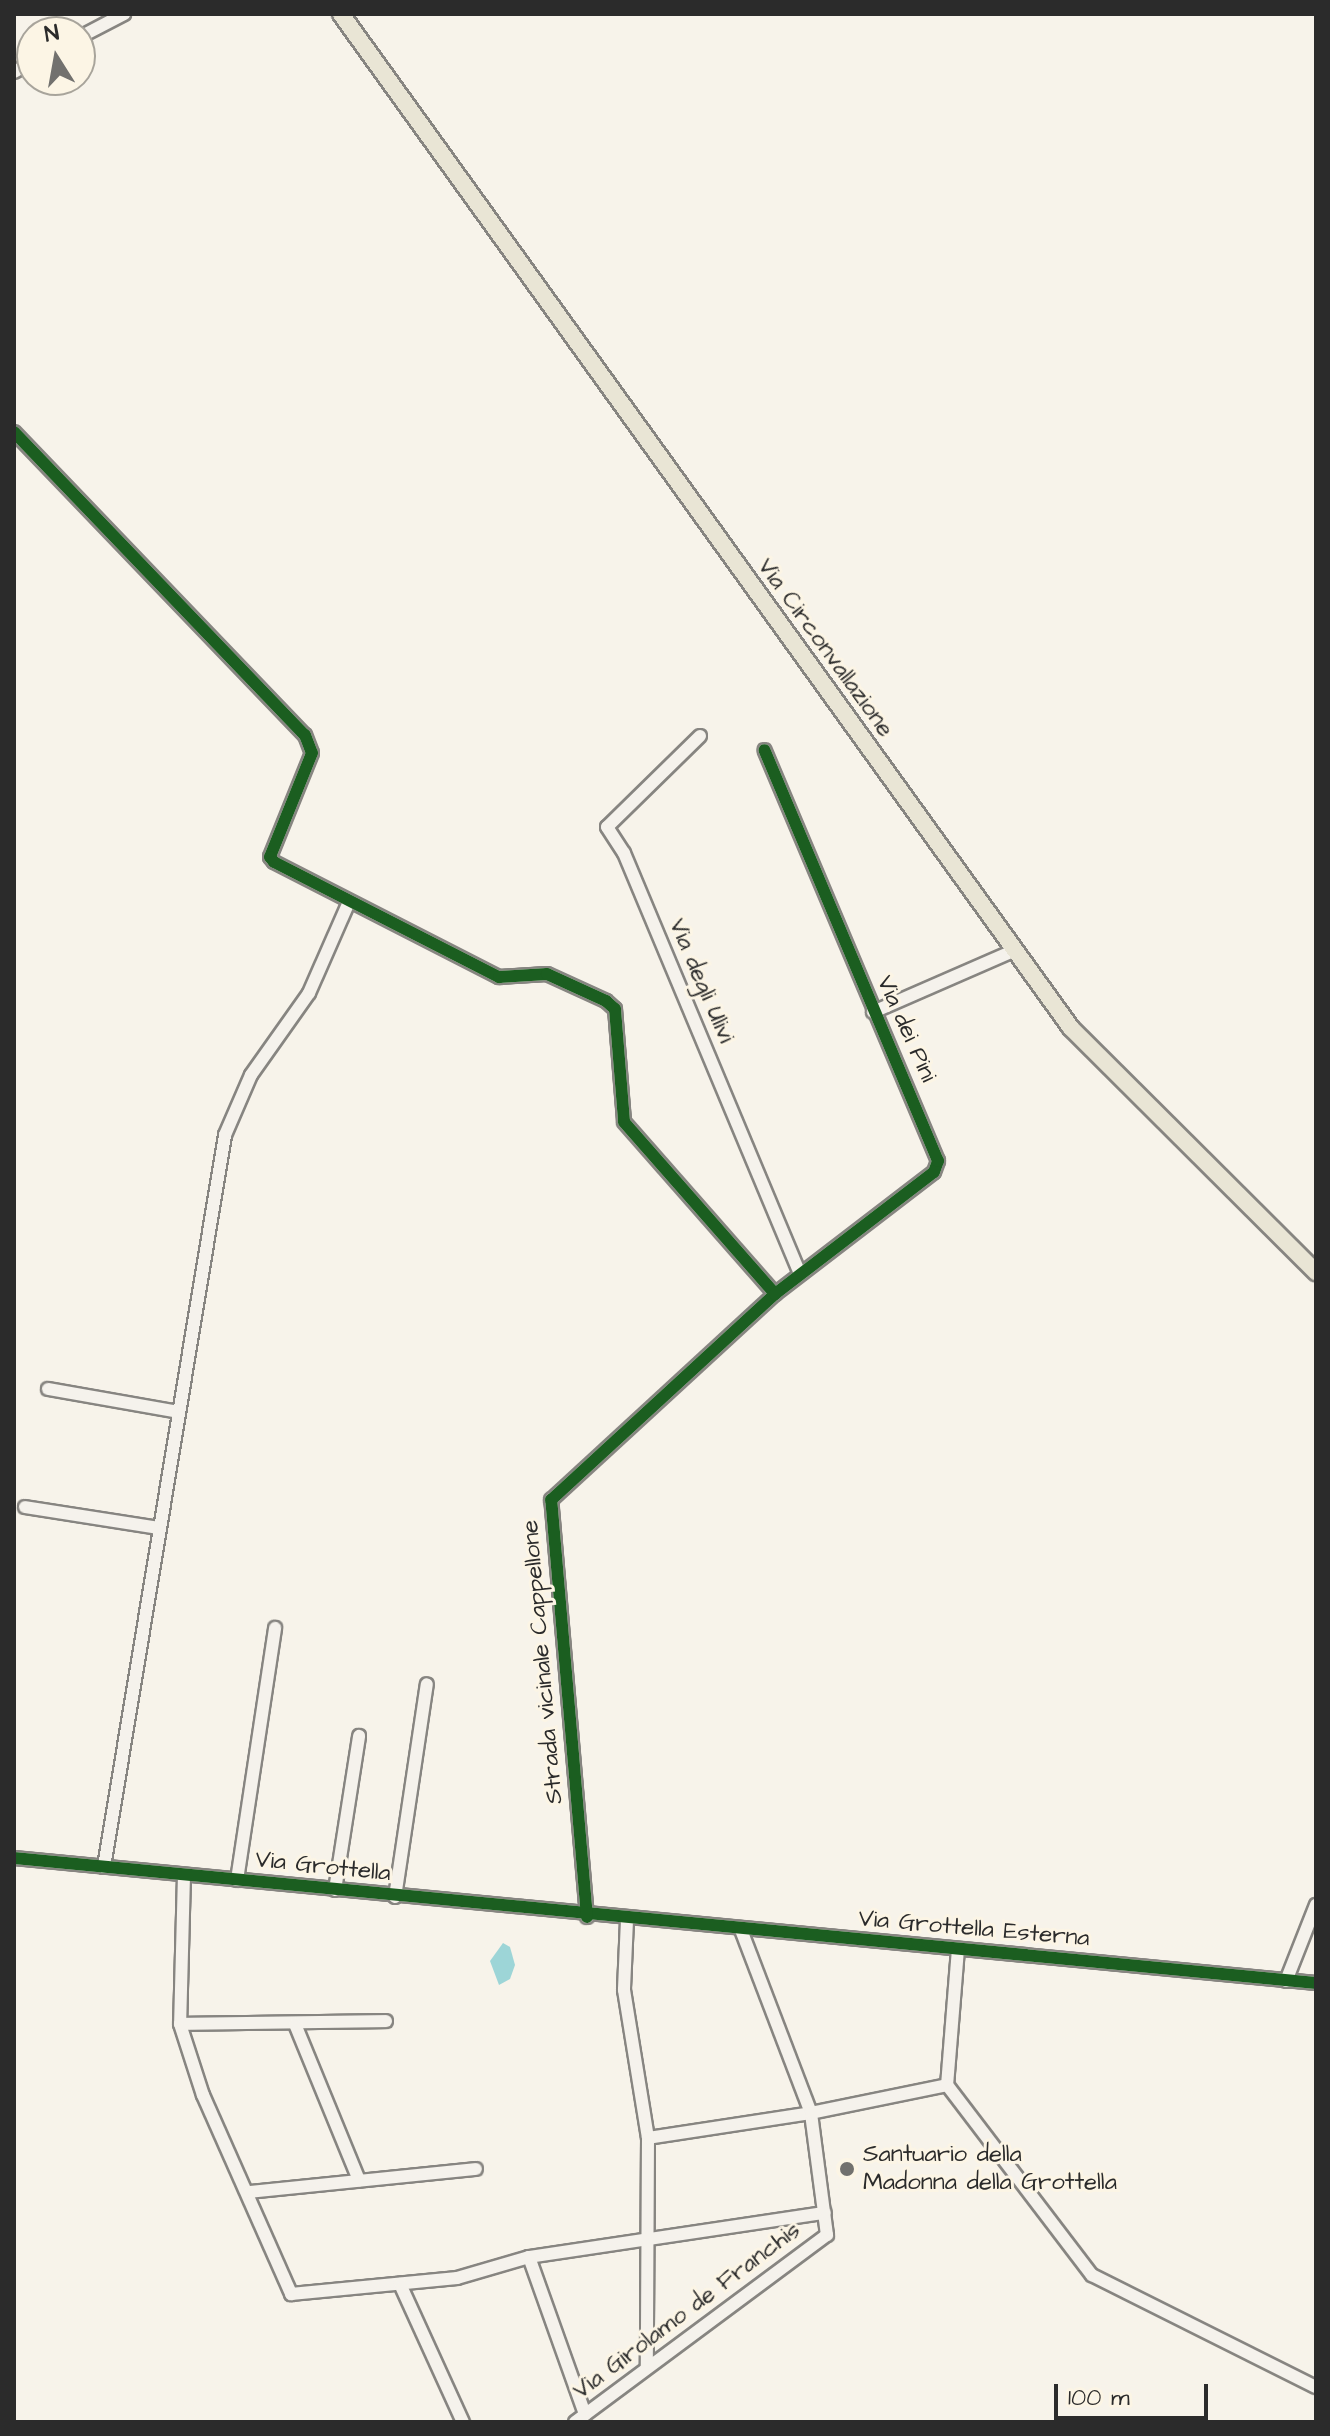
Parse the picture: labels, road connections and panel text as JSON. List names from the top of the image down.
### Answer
{
  "streets": {
    "main road": ["Via Circonvallazione"],
    "street": [
      "Via degli Ulivi",
      "Via dei Pini",
      "Strada vicinale Cappellone",
      "Via Grottella",
      "Via Grottella Esterna",
      "Via Girolamo de Franchis"
    ]
  },
  "crossings": [
    ["Via degli Ulivi", "Via dei Pini"],
    ["Via degli Ulivi", "Strada vicinale Cappellone"],
    ["Via dei Pini", "Strada vicinale Cappellone"],
    ["Strada vicinale Cappellone", "Via Grottella"],
    ["Via Grottella", "Via Grottella Esterna"]
  ],
  "places": ["Santuario della Madonna della Grottella"],
  "scale_bar": "100 m",
  "north": "top"
}
